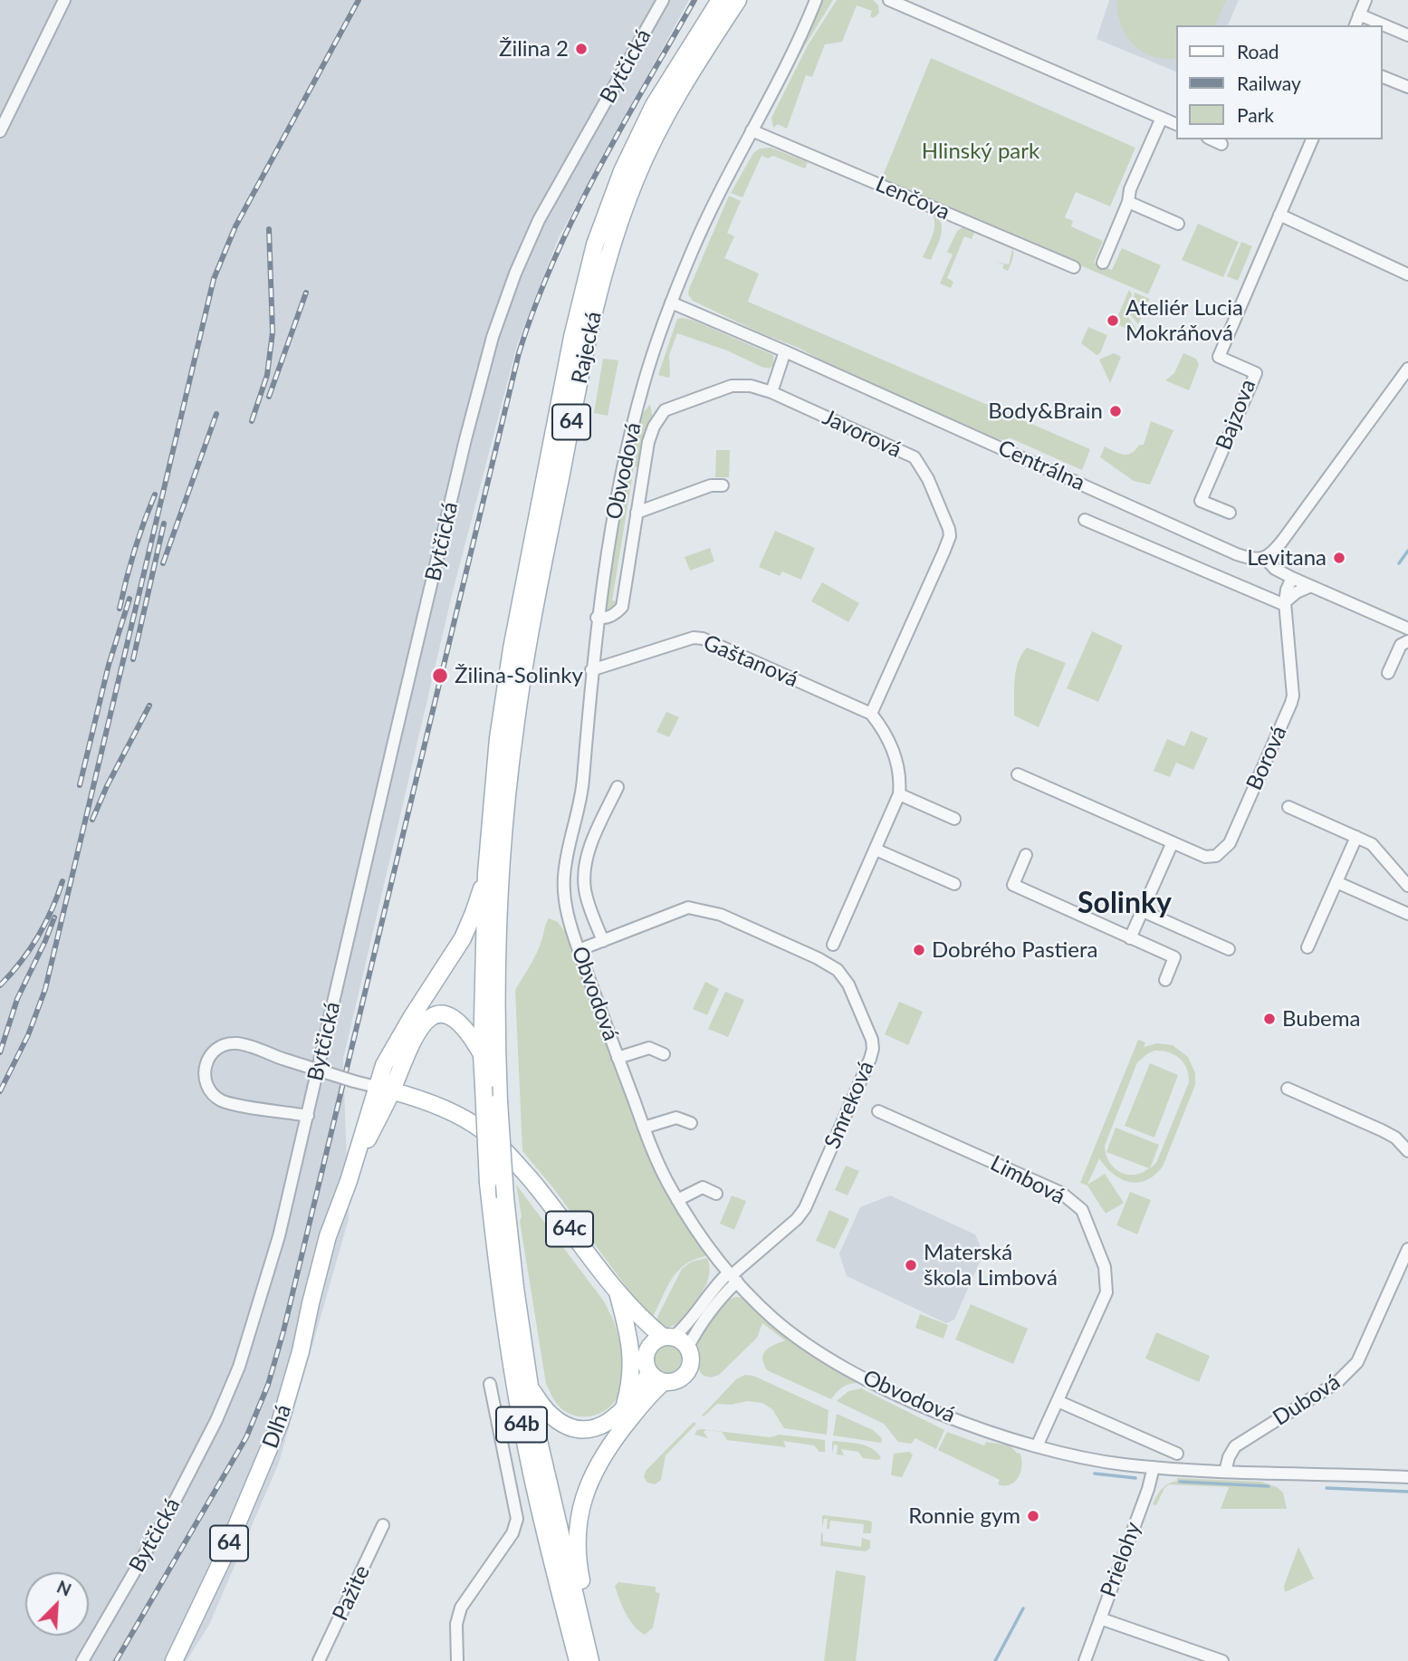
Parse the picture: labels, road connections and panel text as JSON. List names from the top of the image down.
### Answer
{
  "streets": {
    "main road": [
      "Rajecká",
      "64",
      "64c",
      "64b",
      "Dlhá"
    ],
    "street": [
      "Bytčická",
      "Lenčova",
      "Bajzova",
      "Javorová",
      "Centrálna",
      "Obvodová",
      "Gaštanová",
      "Borová",
      "Smreková",
      "Limbová",
      "Dubová",
      "Prielohy",
      "Pažite"
    ]
  },
  "crossings": [
    ["Bytčická", "64c"],
    ["Bytčická", "Dlhá"],
    ["Lenčova", "Obvodová"],
    ["Rajecká", "64b"],
    ["Javorová", "Obvodová"],
    ["Javorová", "Gaštanová"],
    ["Centrálna", "Obvodová"],
    ["Centrálna", "Borová"],
    ["Obvodová", "Gaštanová"],
    ["Obvodová", "Smreková"],
    ["Obvodová", "Limbová"],
    ["Obvodová", "Dubová"],
    ["Obvodová", "Prielohy"],
    ["64c", "Dlhá"]
  ],
  "districts": ["Solinky"],
  "parks": ["Hlinský park"],
  "places": [
    "Žilina 2",
    "Ateliér Lucia Mokráňová",
    "Body&Brain",
    "Levitana",
    "Žilina-Solinky",
    "Dobrého Pastiera",
    "Bubema",
    "Materská škola Limbová",
    "Ronnie gym"
  ],
  "legend": ["Road", "Railway", "Park"],
  "north": "top right"
}
